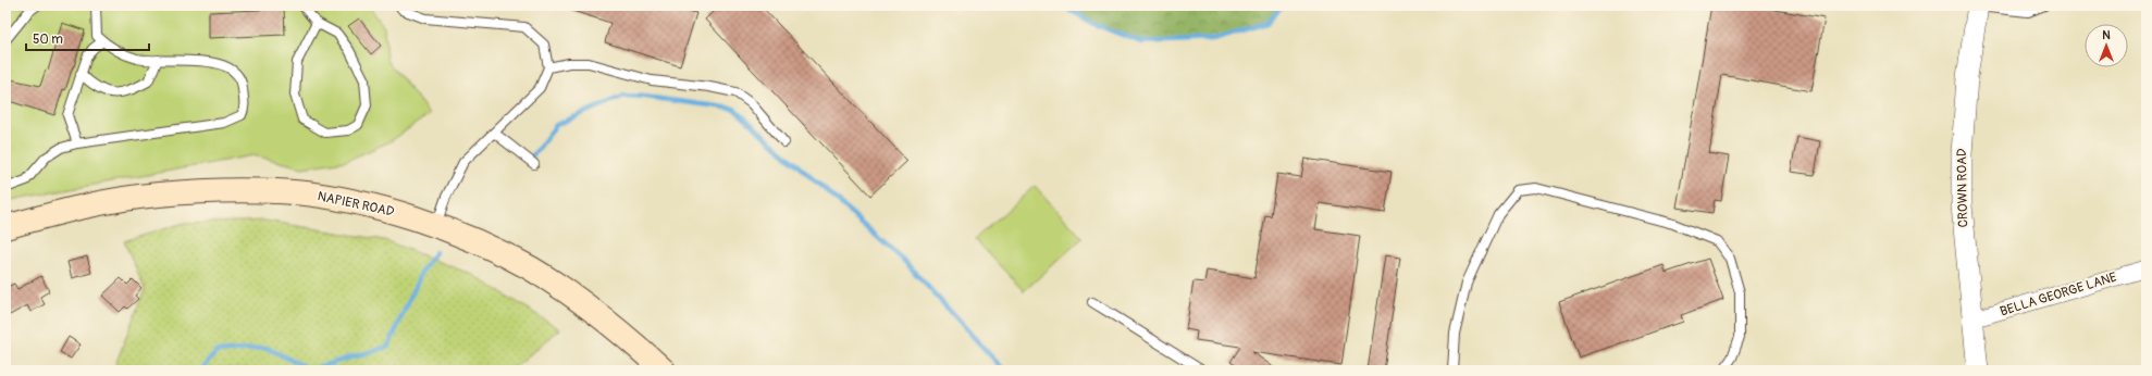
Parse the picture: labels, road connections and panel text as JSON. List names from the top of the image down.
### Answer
{
  "streets": {
    "main road": ["NAPIER ROAD"],
    "street": ["CROWN ROAD", "BELLA GEORGE LANE"]
  },
  "crossings": [
    ["CROWN ROAD", "BELLA GEORGE LANE"]
  ],
  "scale_bar": "50 m",
  "north": "top"
}
